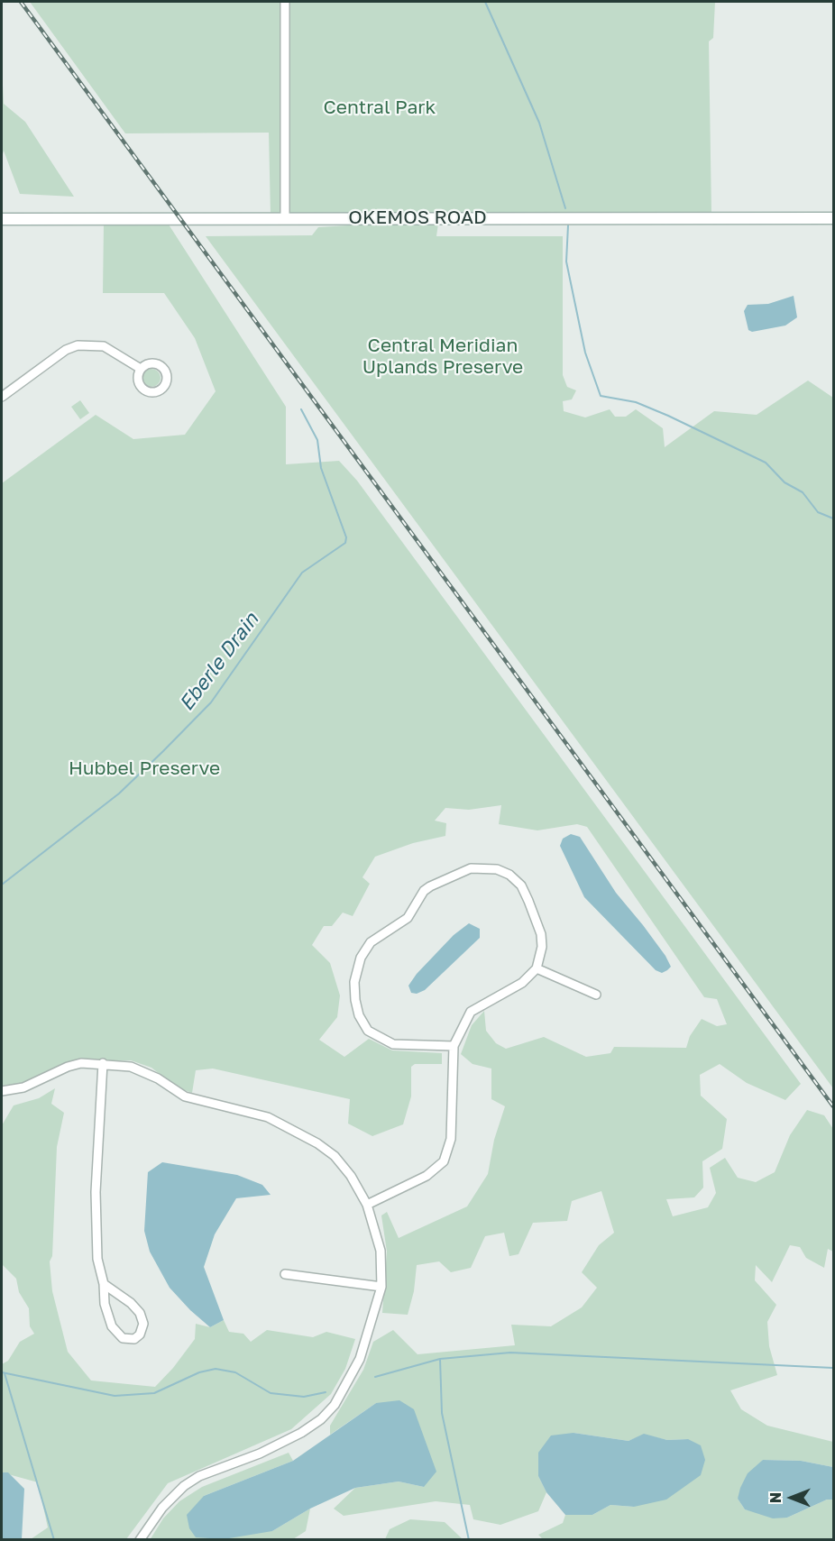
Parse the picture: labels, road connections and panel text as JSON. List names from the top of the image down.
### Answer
{
  "streets": {
    "street": ["OKEMOS ROAD"]
  },
  "water": ["Eberle Drain"],
  "parks": ["Central Park", "Central Meridian Uplands Preserve", "Hubbel Preserve"],
  "north": "left"
}
